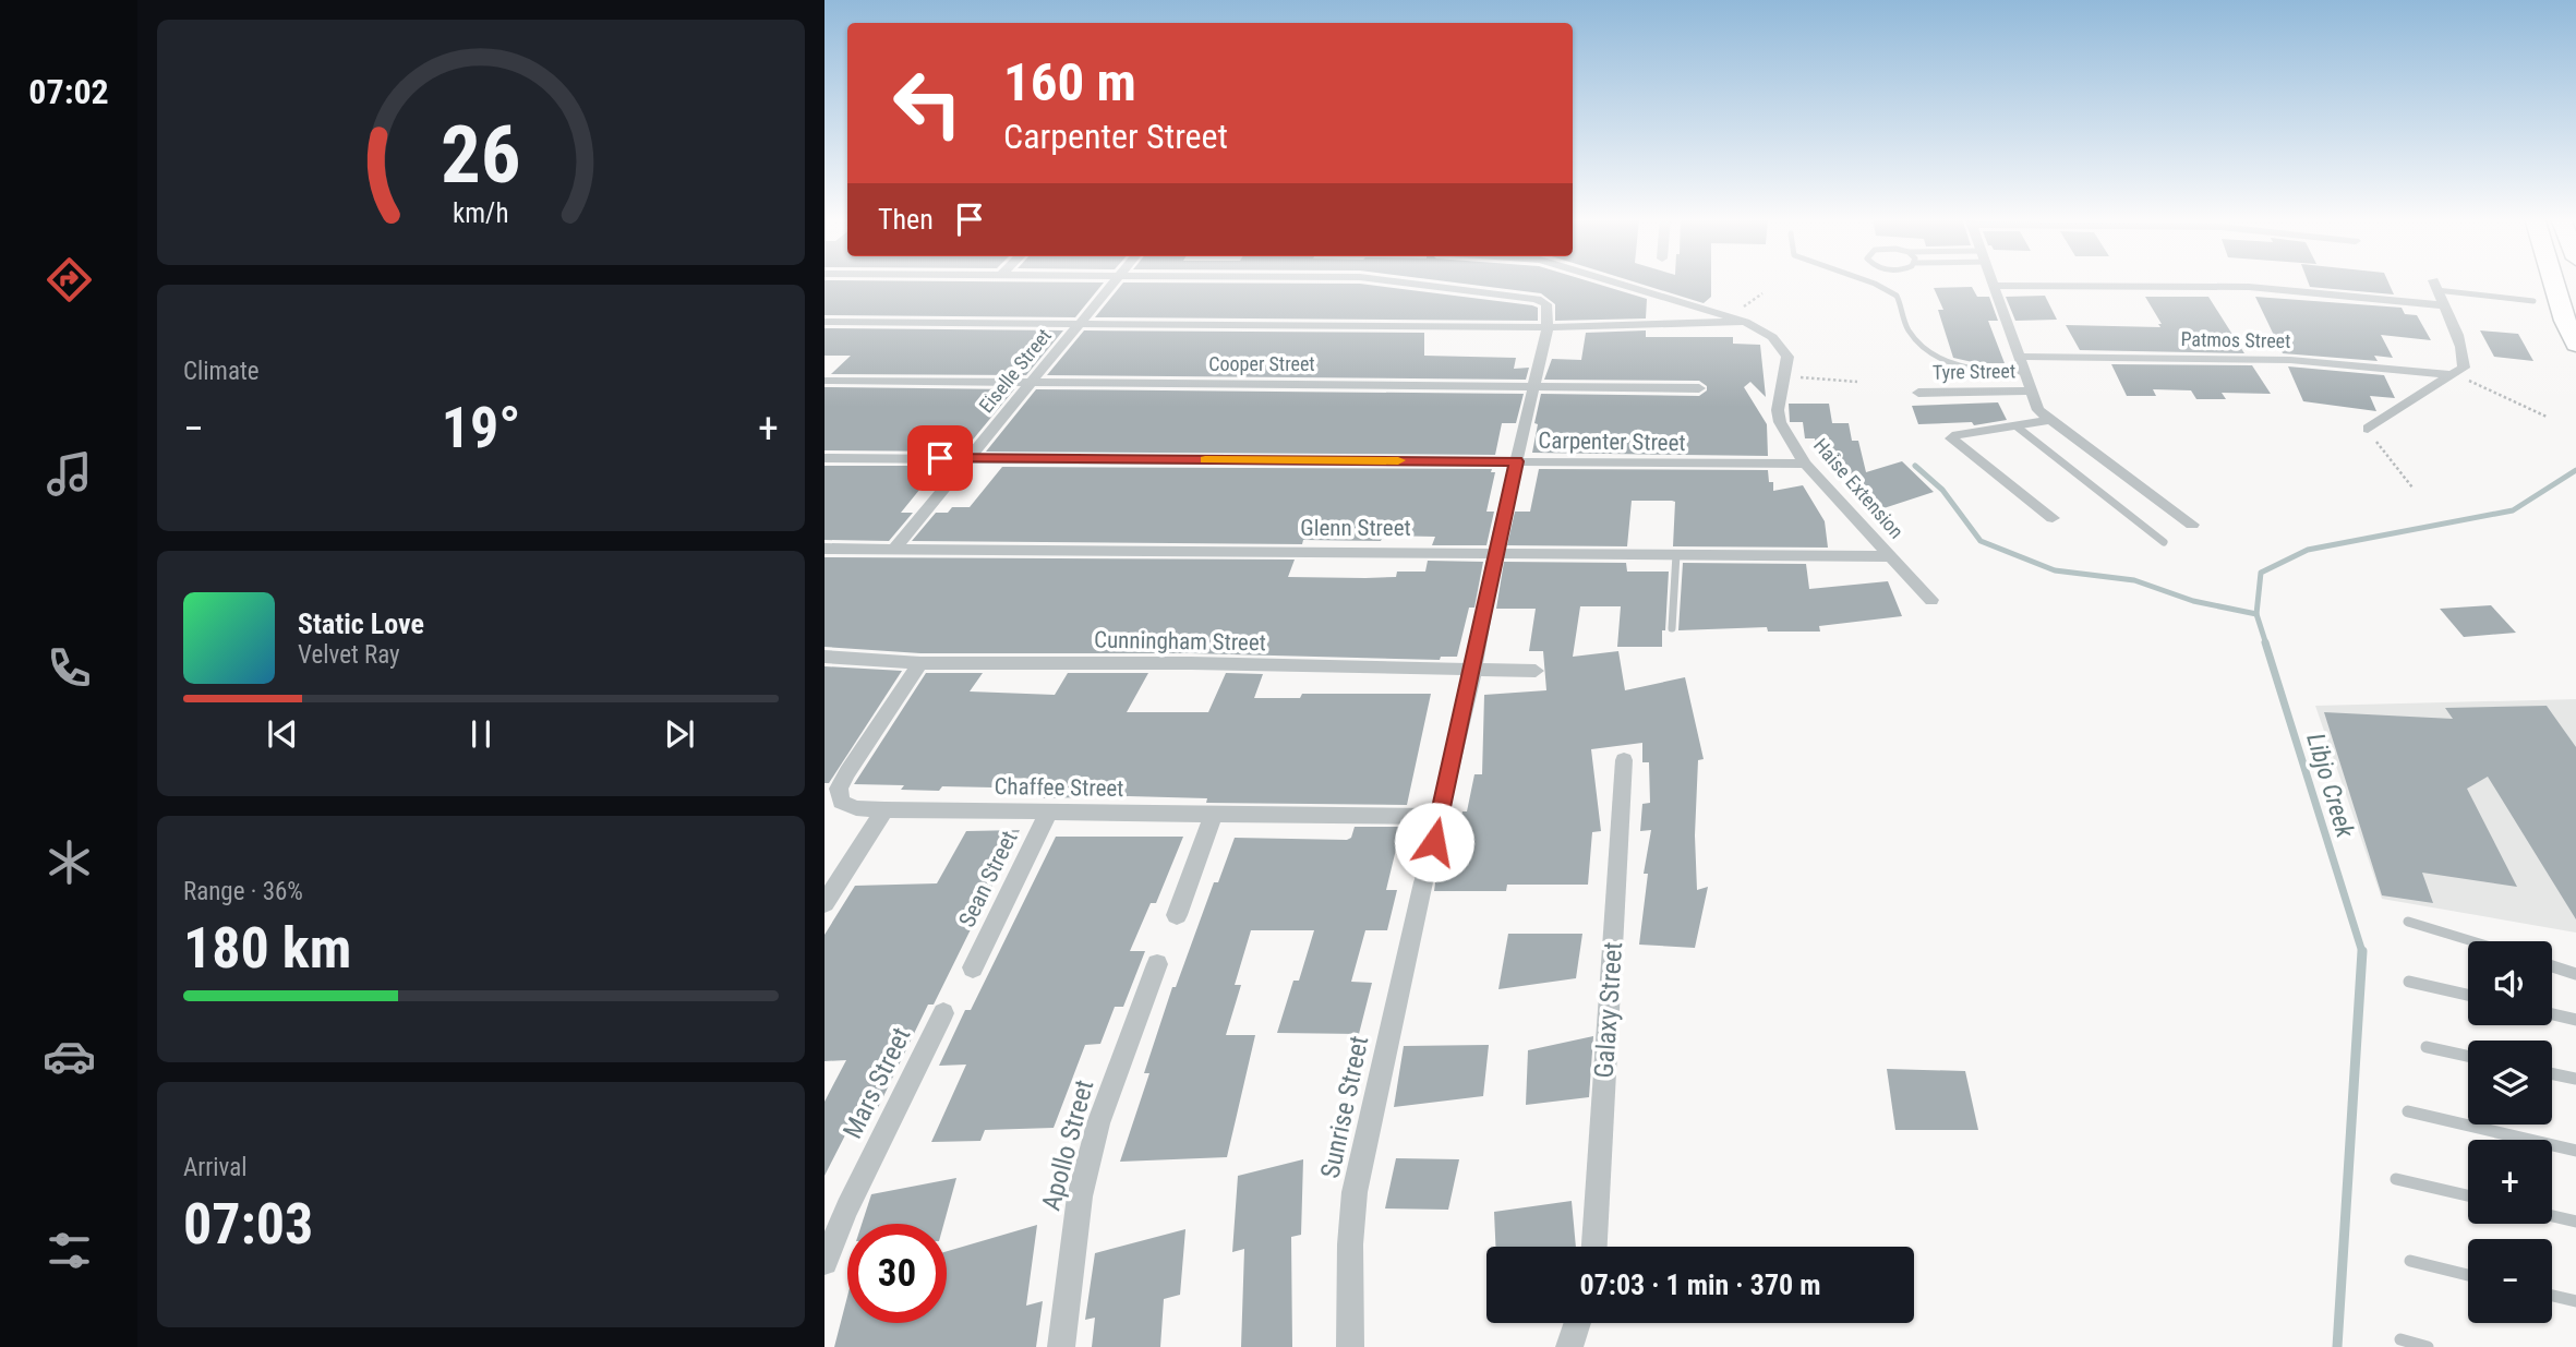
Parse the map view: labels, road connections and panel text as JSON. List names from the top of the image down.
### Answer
{
  "streets": {
    "street": [
      "Patmos Street",
      "Cooper Street",
      "Eiselle Street",
      "Tyre Street",
      "Carpenter Street",
      "Haise Extension",
      "Glenn Street",
      "Cunningham Street",
      "Chaffee Street",
      "Sean Street",
      "Galaxy Street",
      "Mars Street",
      "Sunrise Street",
      "Apollo Street"
    ]
  },
  "crossings": [
    ["Cooper Street", "Eiselle Street"],
    ["Eiselle Street", "Carpenter Street"],
    ["Eiselle Street", "Glenn Street"],
    ["Carpenter Street", "Haise Extension"],
    ["Haise Extension", "Glenn Street"],
    ["Cunningham Street", "Chaffee Street"],
    ["Chaffee Street", "Sean Street"]
  ],
  "water": ["Libjo Creek"],
  "page": {
    "tabs": "07:02",
    "turn": ["160 m", "Carpenter Street"],
    "then": "Then",
    "tile": [
      "Climate",
      ["Range · 36%", "180 km"],
      ["Arrival", "07:03"]
    ],
    "heat": ["−", "19°", "+"],
    "song": ["Static Love", "Velvet Ray"],
    "map_buttons": ["+", "−"],
    "limit": "30",
    "trip": "07:03 · 1 min · 370 m",
    "gauge": ["26", "km/h"]
  }
}
